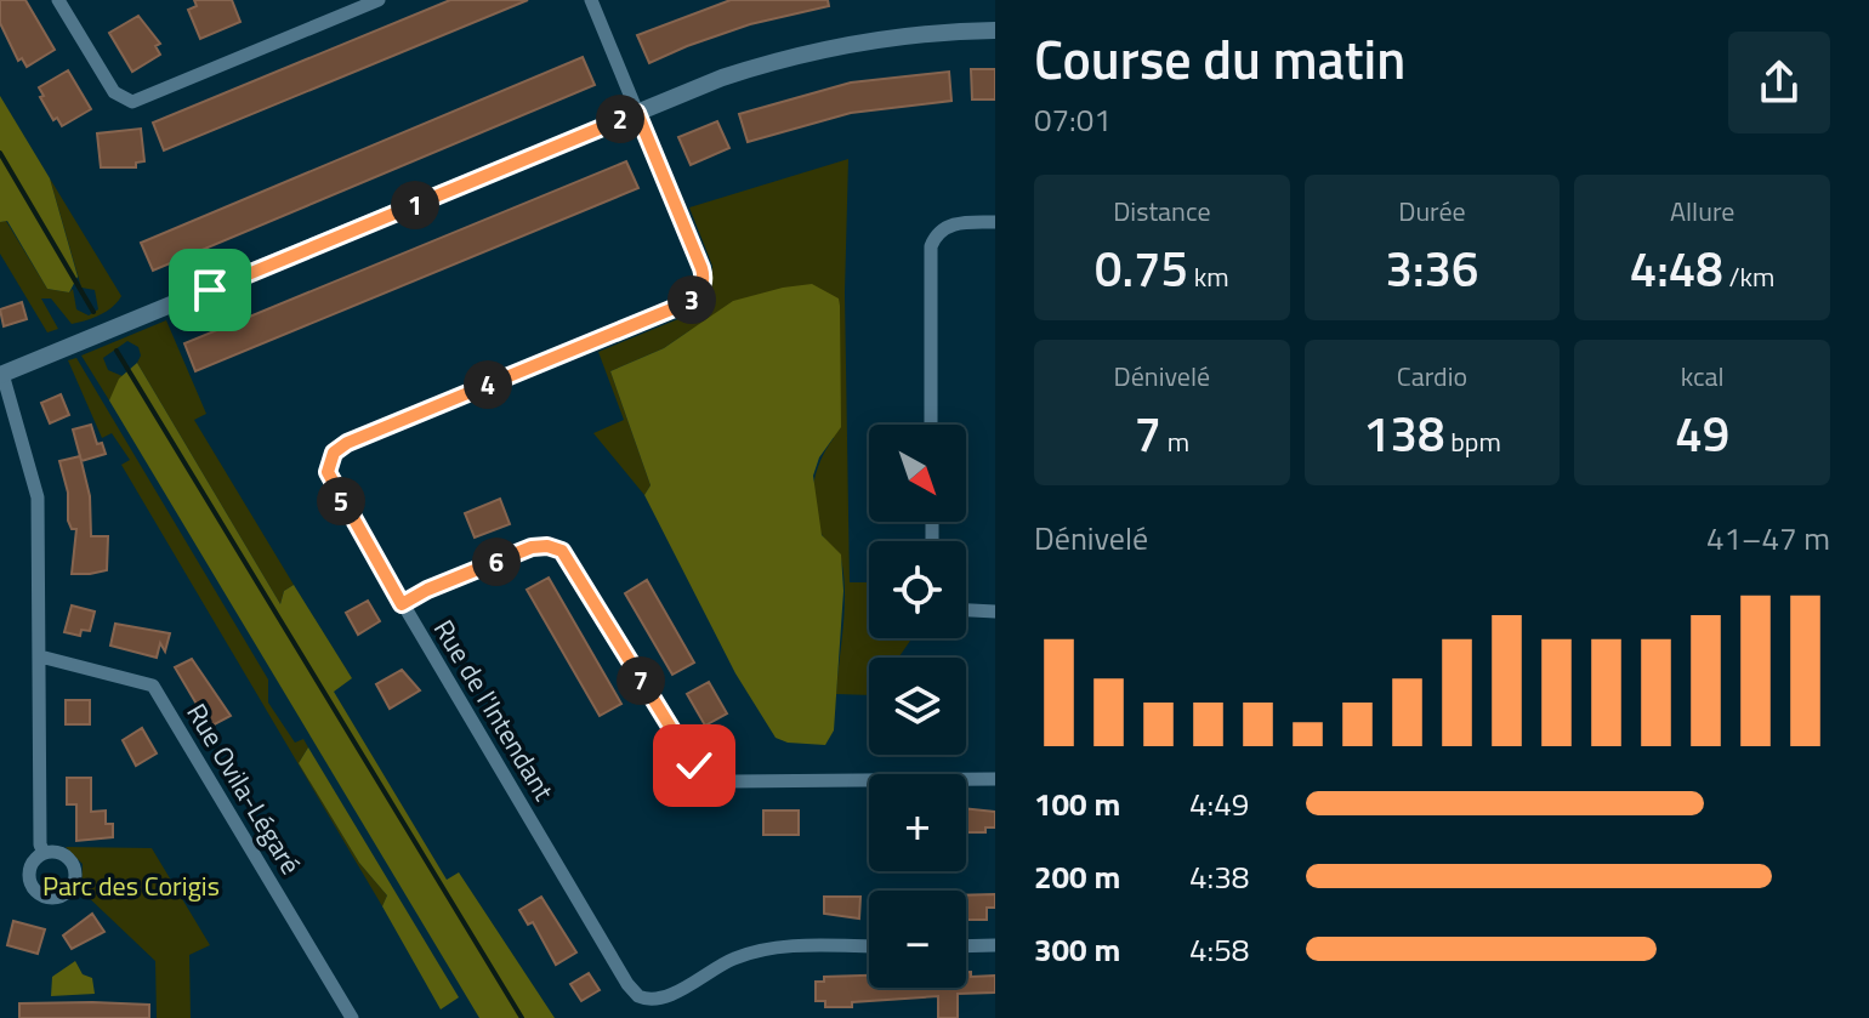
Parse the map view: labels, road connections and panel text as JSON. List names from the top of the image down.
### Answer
{
  "streets": {
    "street": ["Rue de l'Intendant", "Rue Ovila-Légaré"]
  },
  "parks": ["Parc des Corigis"],
  "north": "bottom right",
  "page": {
    "heading": ["Course du matin", "07:01"],
    "pins": [
      "2",
      "1",
      "3",
      "4",
      "5",
      "6",
      "7"
    ],
    "stats": [
      ["Distance", "0.75 km"],
      ["Durée", "3:36"],
      ["Allure", "4:48 /km"],
      ["Dénivelé", "7 m"],
      ["Cardio", "138 bpm"],
      ["kcal", "49"]
    ],
    "map_buttons": ["+", "−"],
    "chart": ["Dénivelé", "41–47 m"],
    "list": [
      {
        "name": "100 m",
        "note": "4:49"
      },
      {
        "name": "200 m",
        "note": "4:38"
      },
      {
        "name": "300 m",
        "note": "4:58"
      }
    ]
  }
}
